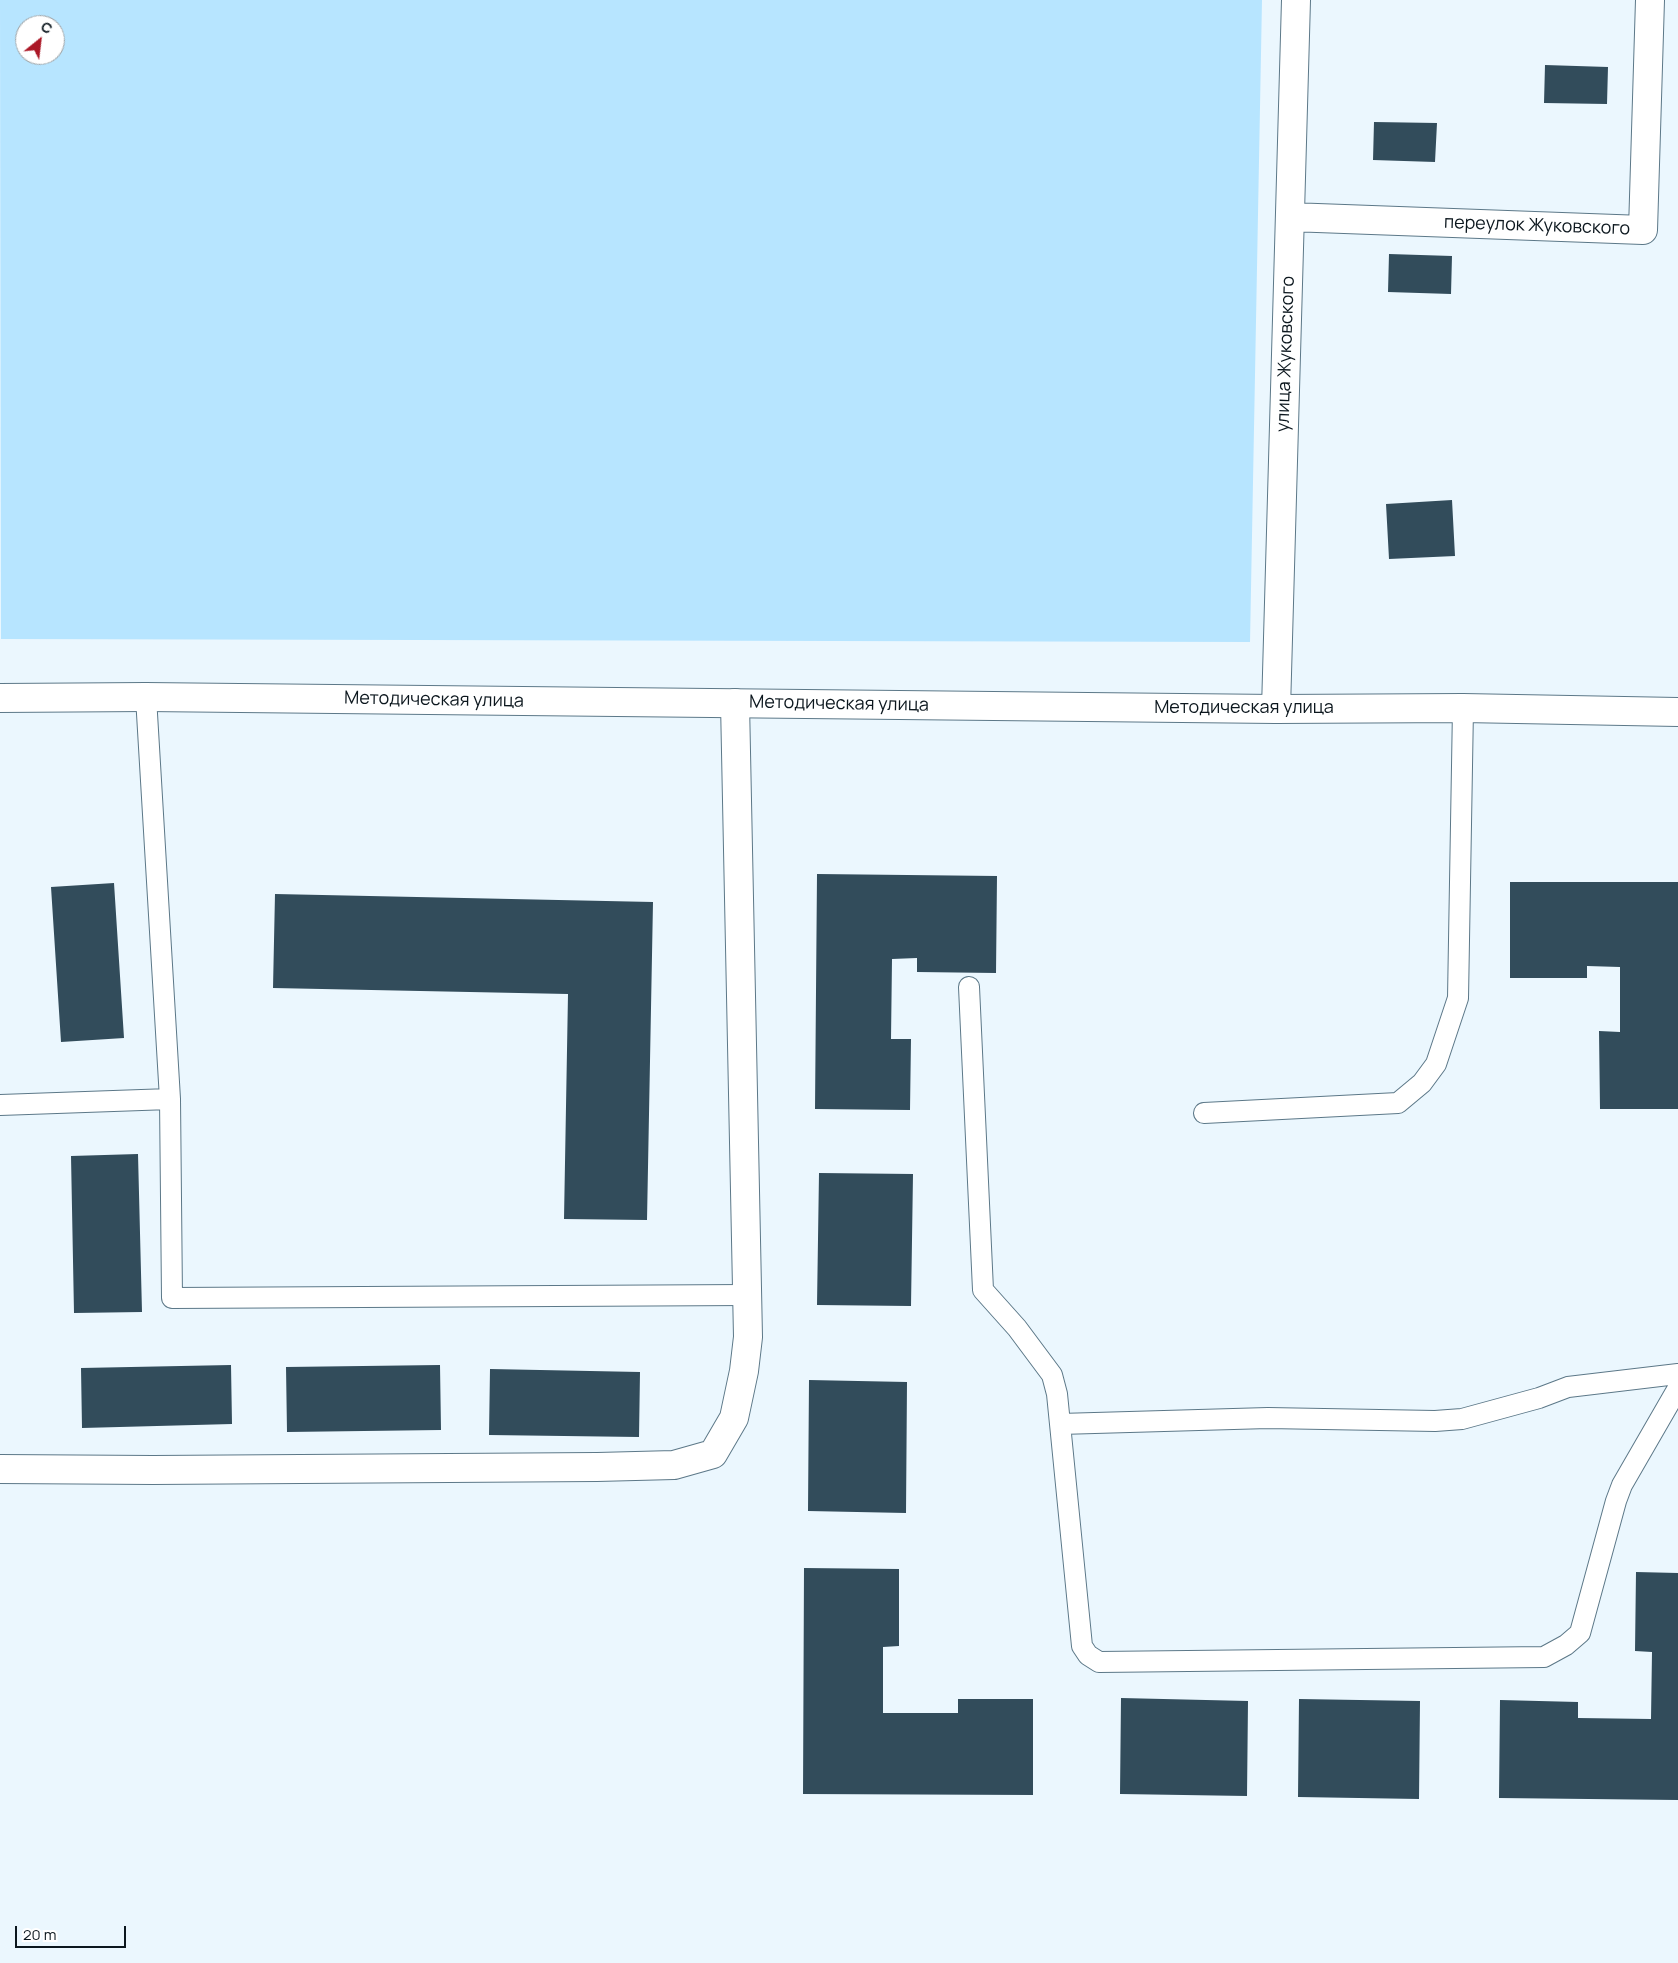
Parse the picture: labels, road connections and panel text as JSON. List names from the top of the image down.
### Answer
{
  "streets": {
    "street": ["переулок Жуковского", "улица Жуковского", "Методическая улица"]
  },
  "crossings": [
    ["переулок Жуковского", "улица Жуковского"],
    ["улица Жуковского", "Методическая улица"]
  ],
  "scale_bar": "20 m",
  "north": "top right"
}
